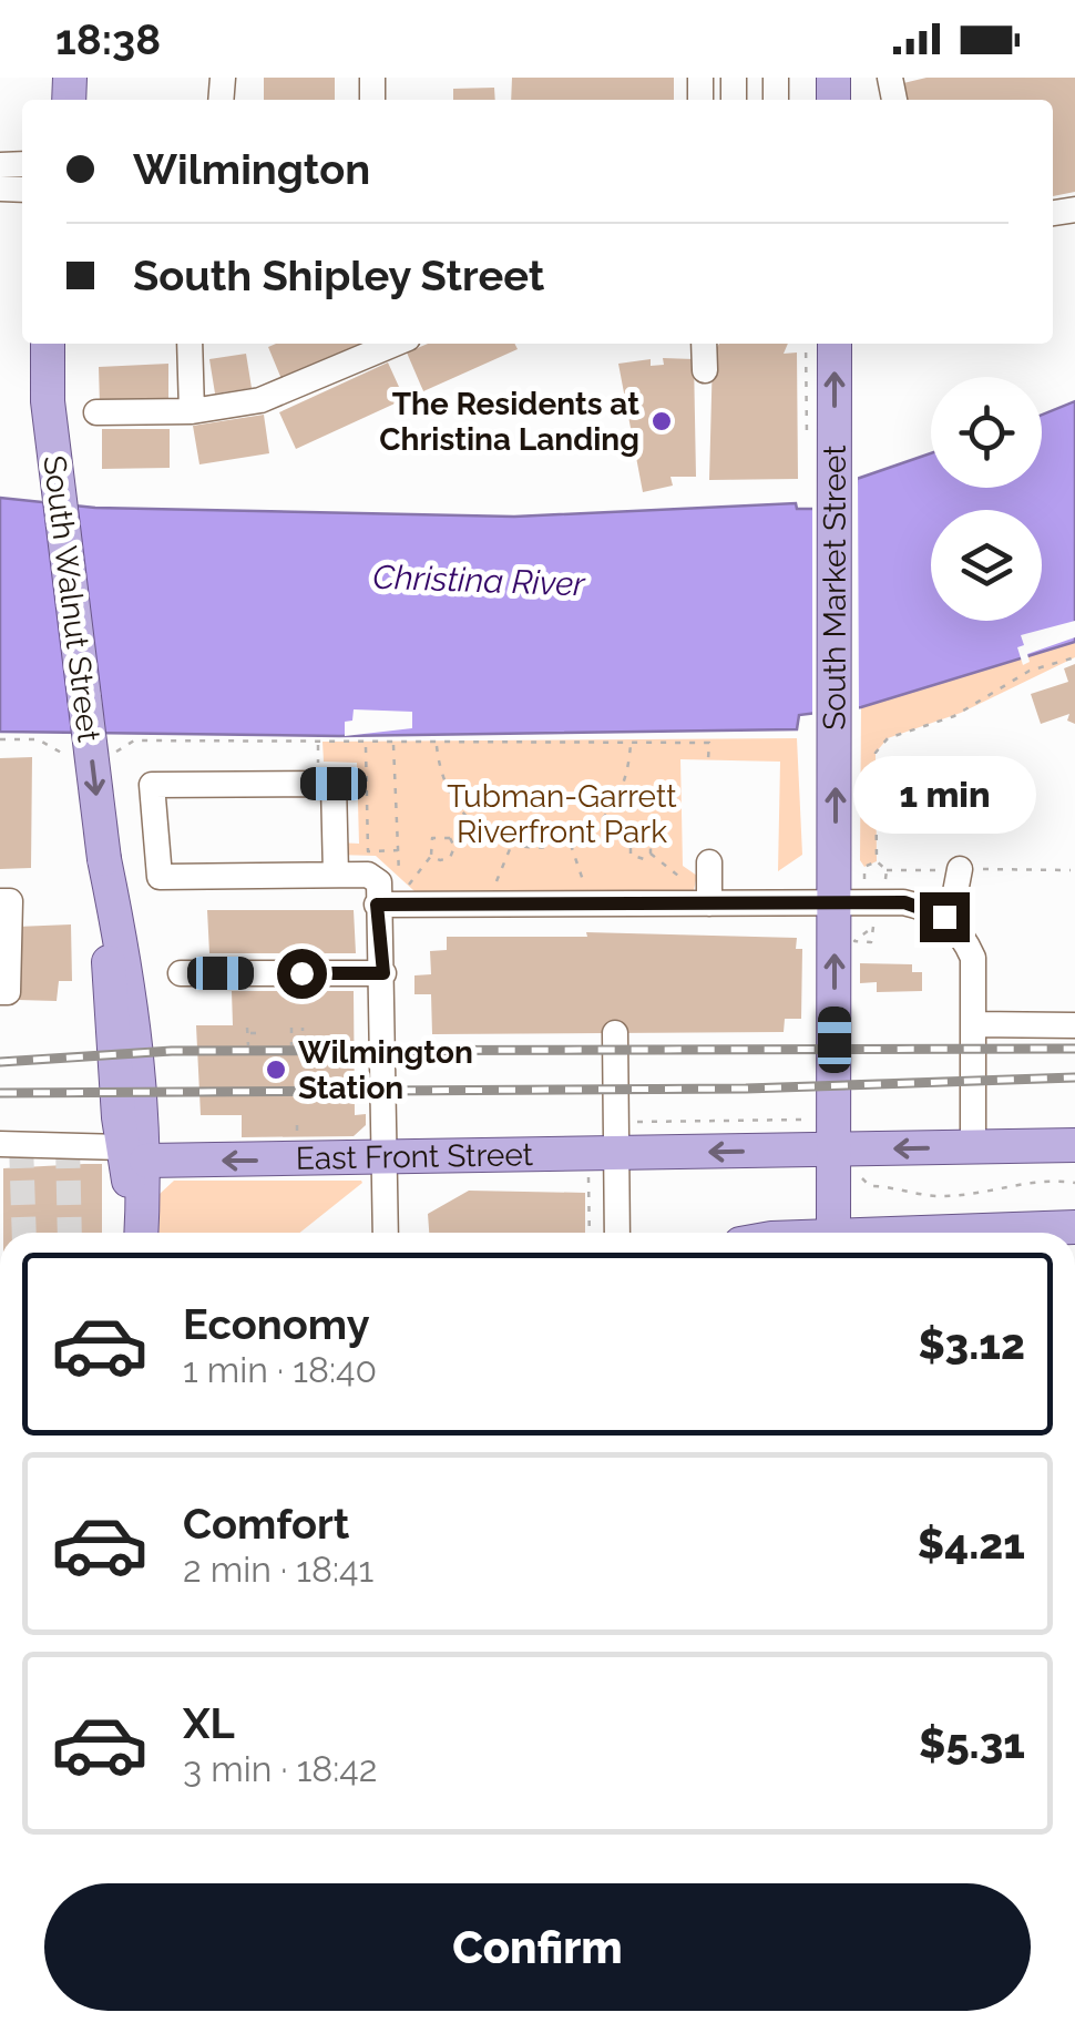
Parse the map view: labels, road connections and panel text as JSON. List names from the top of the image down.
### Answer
{
  "streets": {
    "main road": ["South Market Street", "South Walnut Street", "East Front Street"]
  },
  "crossings": [
    ["South Market Street", "East Front Street"],
    ["South Walnut Street", "East Front Street"]
  ],
  "one_way": ["South Market Street", "South Walnut Street", "East Front Street"],
  "water": ["Christina River"],
  "parks": ["Tubman-Garrett Riverfront Park"],
  "places": ["The Residents at Christina Landing", "Wilmington Station"],
  "page": {
    "status": "18:38",
    "banner": ["Wilmington", "South Shipley Street"],
    "bubble": "1 min",
    "list": [
      {
        "name": "Economy",
        "note": "1 min · 18:40",
        "value": "$3.12"
      },
      {
        "name": "Comfort",
        "note": "2 min · 18:41",
        "value": "$4.21"
      },
      {
        "name": "XL",
        "note": "3 min · 18:42",
        "value": "$5.31"
      }
    ],
    "buttons": "Confirm"
  }
}
